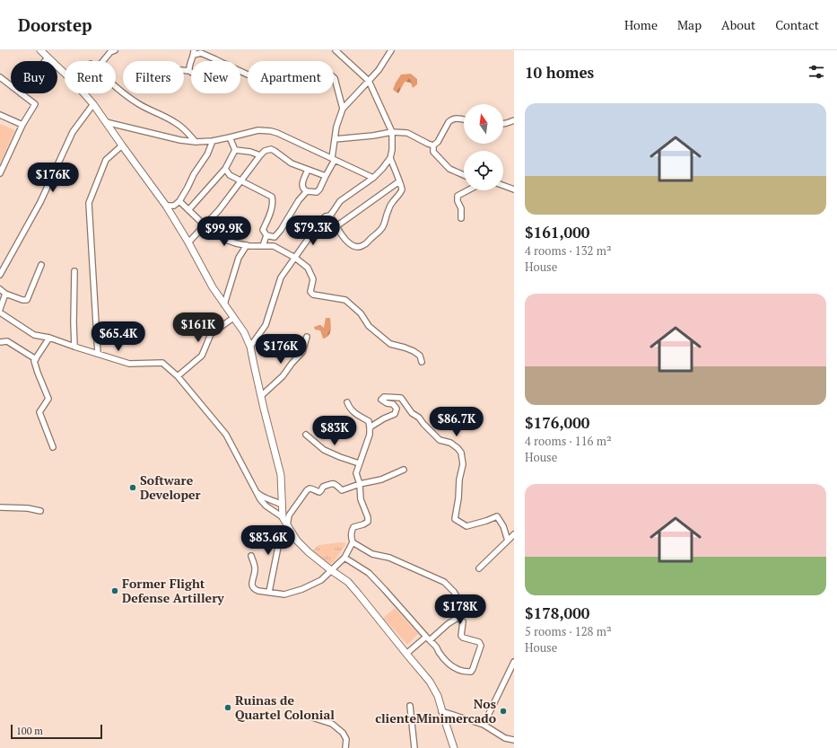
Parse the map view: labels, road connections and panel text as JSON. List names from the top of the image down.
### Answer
{
  "places": [
    "Software Developer",
    "Former Flight Defense Artillery",
    "Ruinas de Quartel Colonial",
    "Nos clienteMinimercado"
  ],
  "scale_bar": "100 m",
  "north": "top",
  "page": {
    "header": "Doorstep",
    "nav": [
      "Home",
      "Map",
      "About",
      "Contact"
    ],
    "heading": "10 homes",
    "chip": [
      "Buy",
      "Rent",
      "Filters",
      "New",
      "Apartment"
    ],
    "list": [
      {
        "name": "$161,000",
        "note": "4 rooms · 132 m² · House"
      },
      {
        "name": "$176,000",
        "note": "4 rooms · 116 m² · House"
      },
      {
        "name": "$178,000",
        "note": "5 rooms · 128 m² · House"
      }
    ],
    "price": [
      "$176K",
      "$79.3K",
      "$99.9K",
      "$161K",
      "$65.4K",
      "$176K",
      "$86.7K",
      "$83K",
      "$83.6K",
      "$178K"
    ],
    "scale": "100 m"
  }
}
